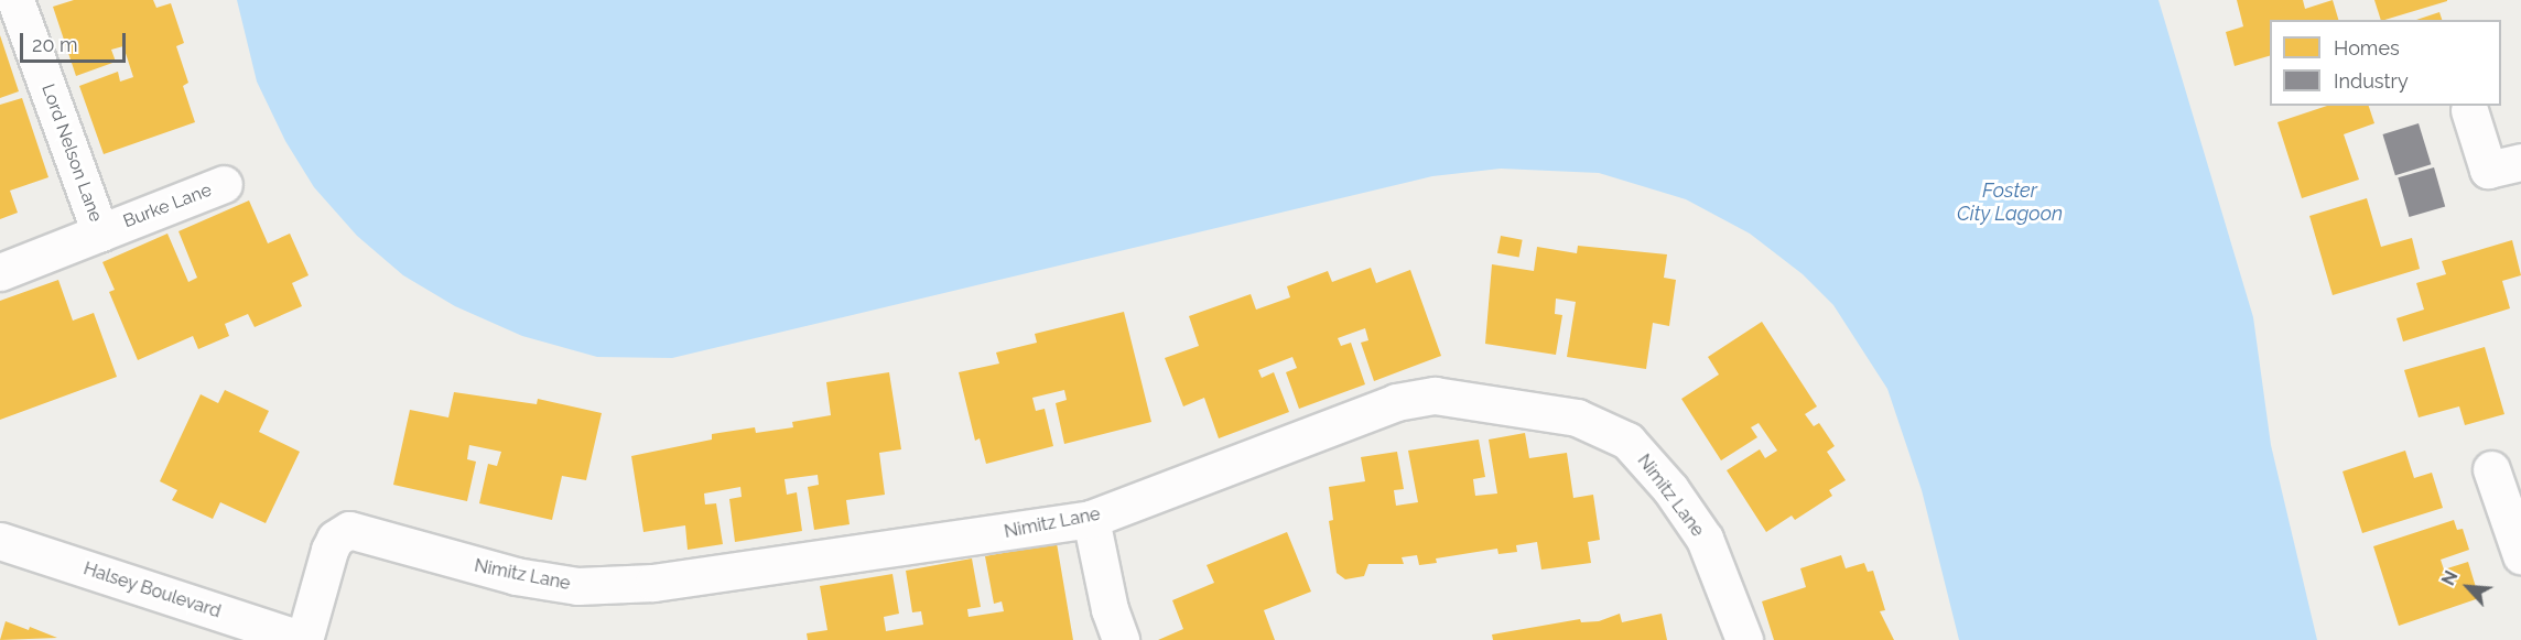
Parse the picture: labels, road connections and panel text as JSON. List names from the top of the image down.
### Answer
{
  "streets": {
    "street": [
      "Lord Nelson Lane",
      "Burke Lane",
      "Nimitz Lane",
      "Halsey Boulevard"
    ]
  },
  "crossings": [
    ["Lord Nelson Lane", "Burke Lane"],
    ["Nimitz Lane", "Halsey Boulevard"]
  ],
  "water": ["Foster City Lagoon"],
  "legend": ["Homes", "Industry"],
  "scale_bar": "20 m",
  "north": "top left"
}
